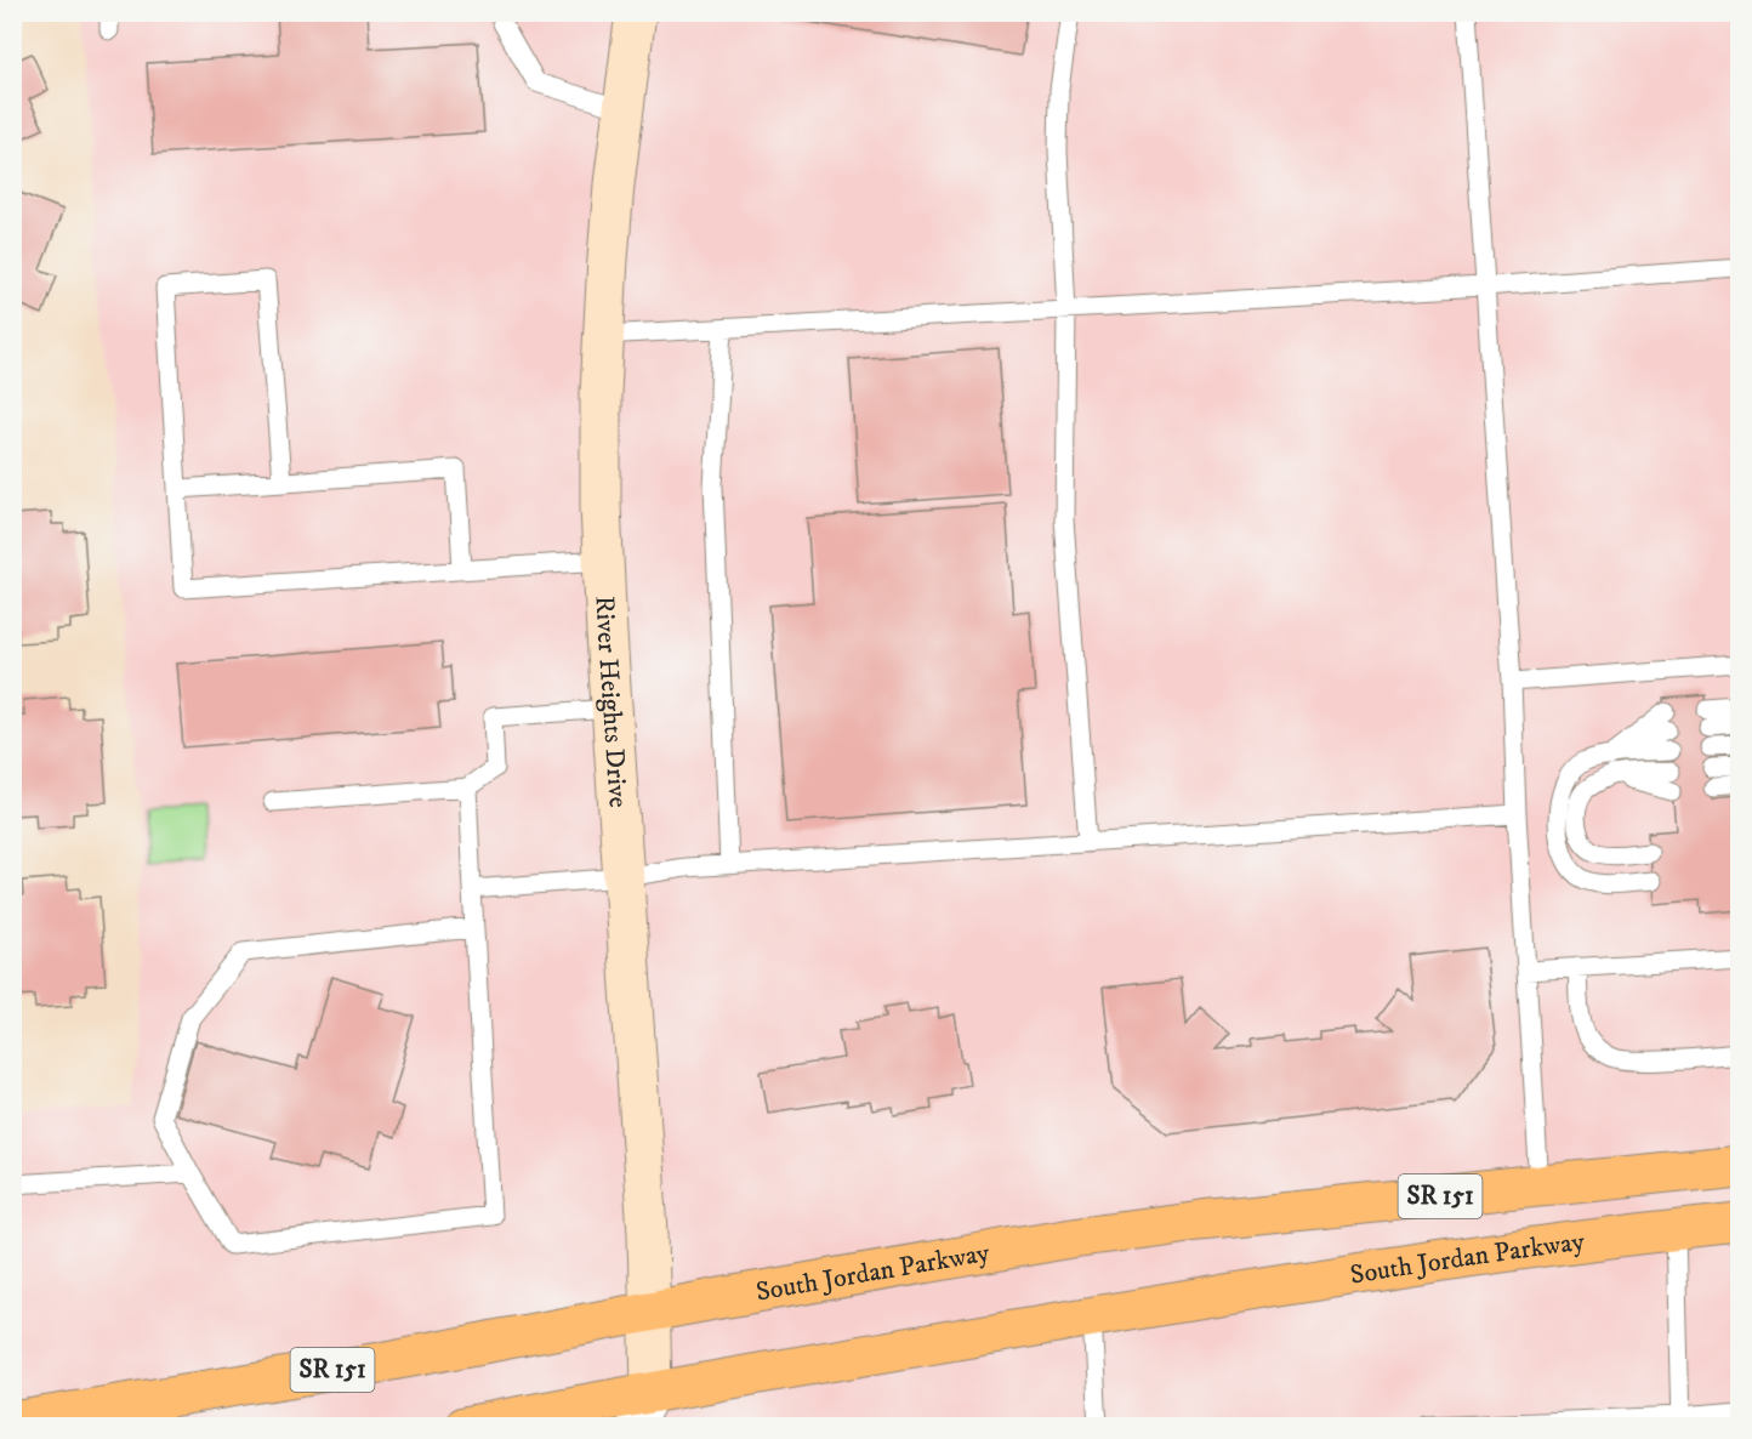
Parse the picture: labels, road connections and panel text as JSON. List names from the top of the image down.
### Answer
{
  "streets": {
    "main road": ["SR 151", "South Jordan Parkway"],
    "street": ["River Heights Drive"]
  },
  "crossings": [
    ["River Heights Drive", "South Jordan Parkway"]
  ]
}
